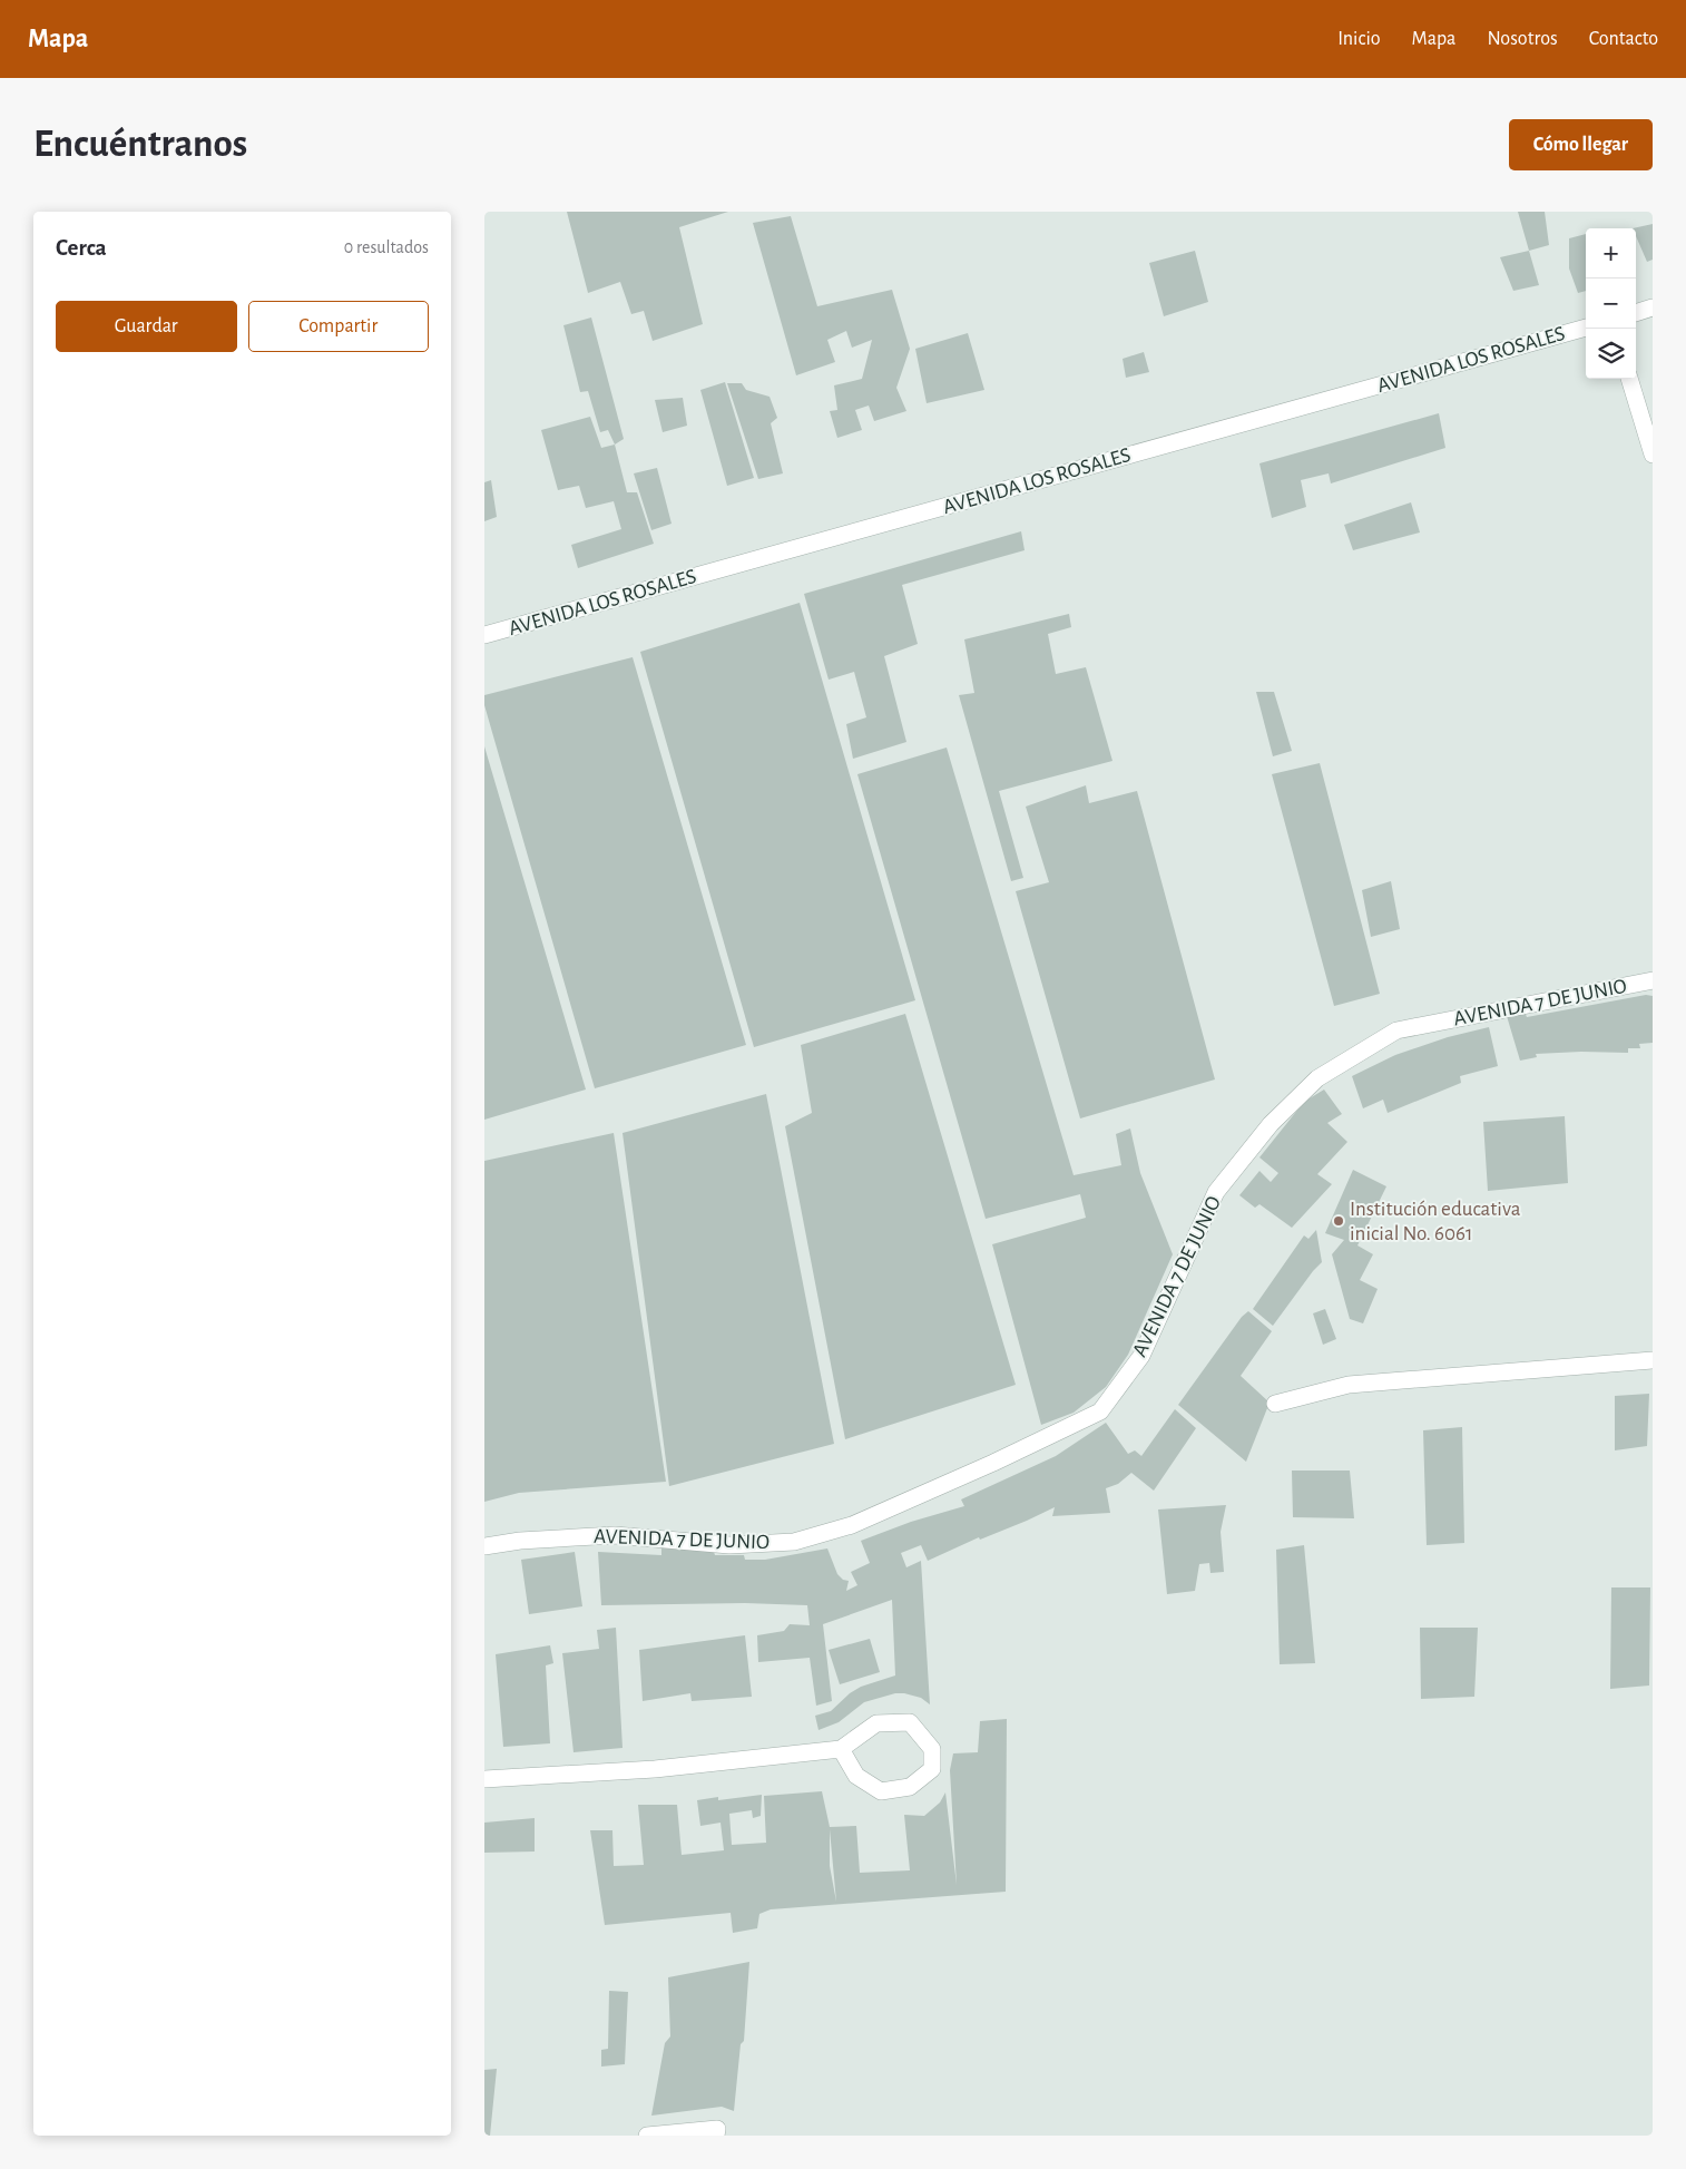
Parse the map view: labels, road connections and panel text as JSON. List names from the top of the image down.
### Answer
{
  "streets": {
    "street": ["AVENIDA LOS ROSALES", "AVENIDA 7 DE JUNIO"]
  },
  "places": ["Institución educativa inicial No. 6061"],
  "page": {
    "header": "Mapa",
    "nav": [
      "Inicio",
      "Mapa",
      "Nosotros",
      "Contacto"
    ],
    "buttons": [
      "Cómo llegar",
      ["Guardar", "Compartir"]
    ],
    "title": "Encuéntranos",
    "heading": ["Cerca", "0 resultados"],
    "map_buttons": ["+", "−"]
  }
}
